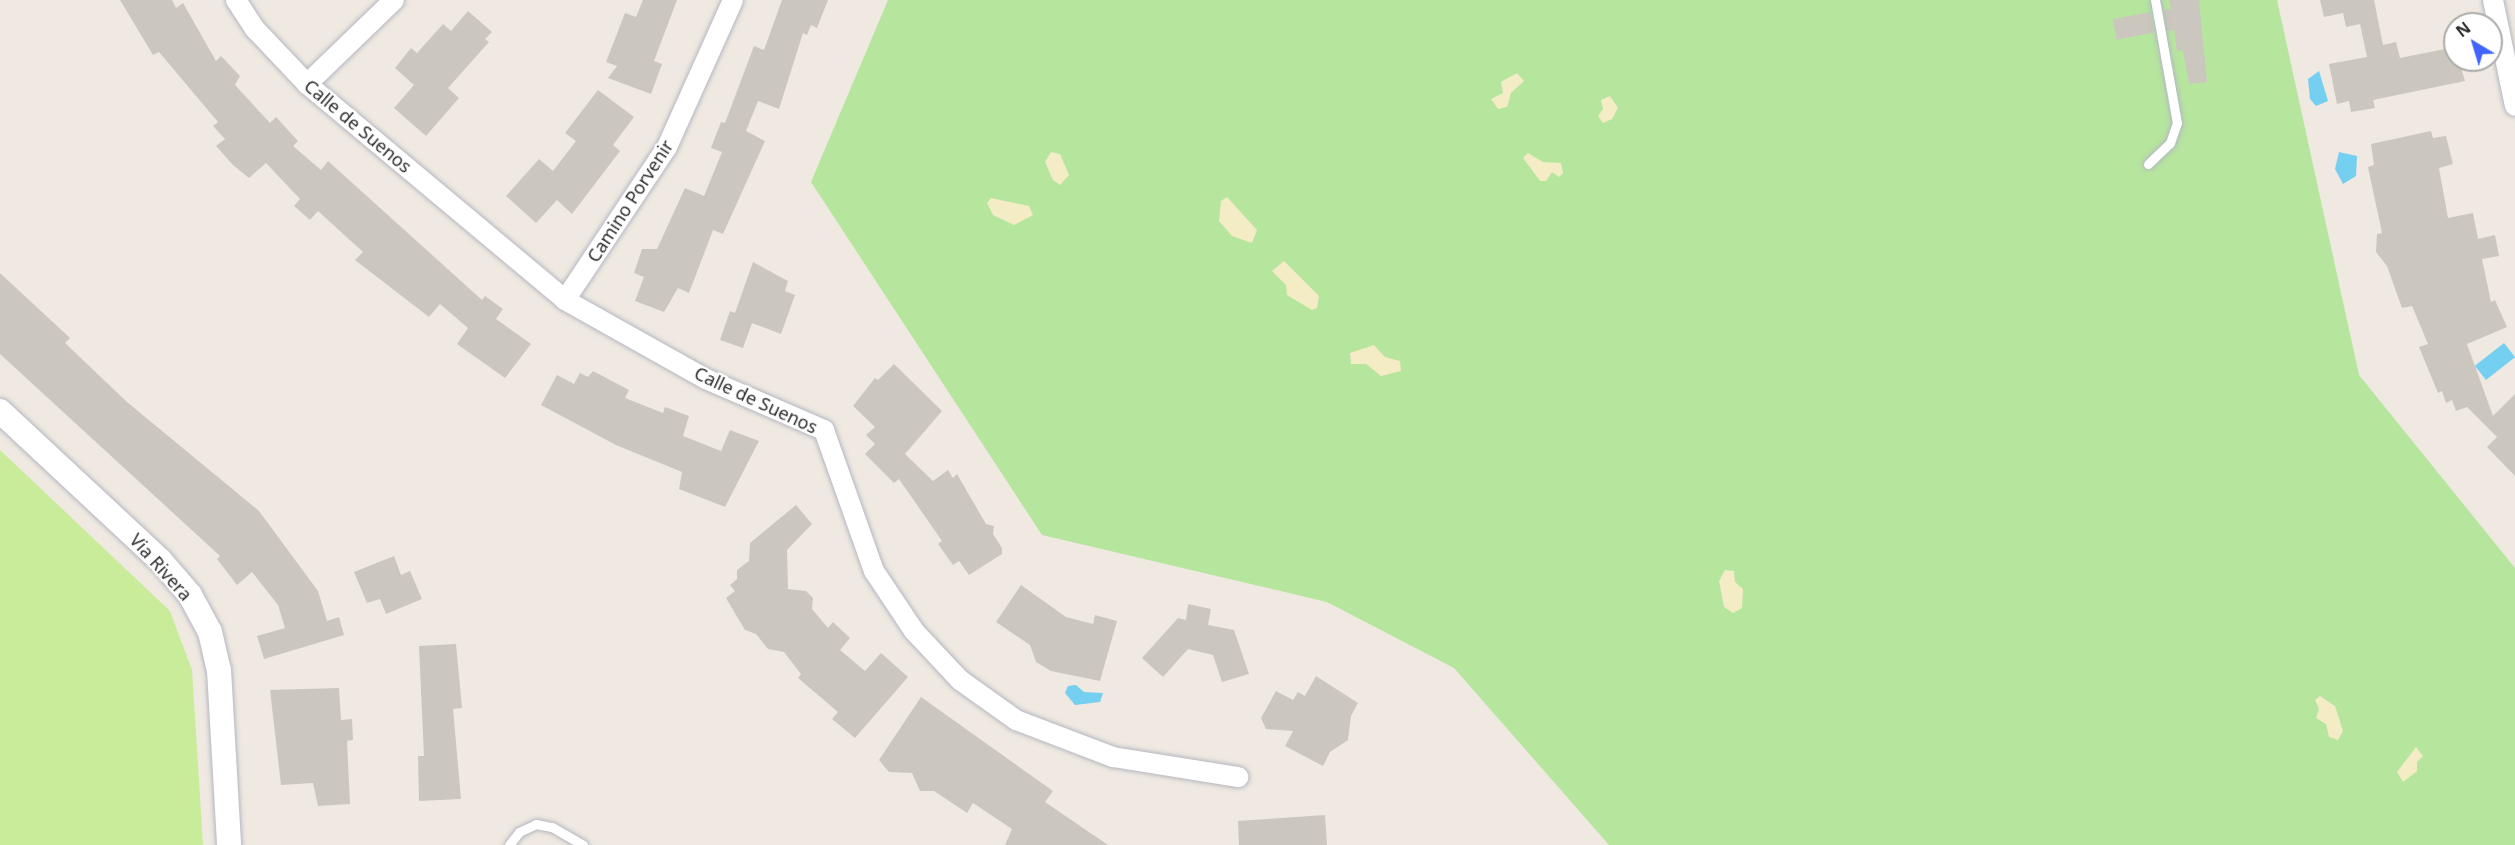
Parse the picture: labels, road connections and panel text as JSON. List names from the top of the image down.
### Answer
{
  "streets": {
    "street": ["Calle de Suenos", "Camino Porvenir", "Via Rivera"]
  },
  "crossings": [
    ["Calle de Suenos", "Camino Porvenir"]
  ],
  "north": "top left"
}
